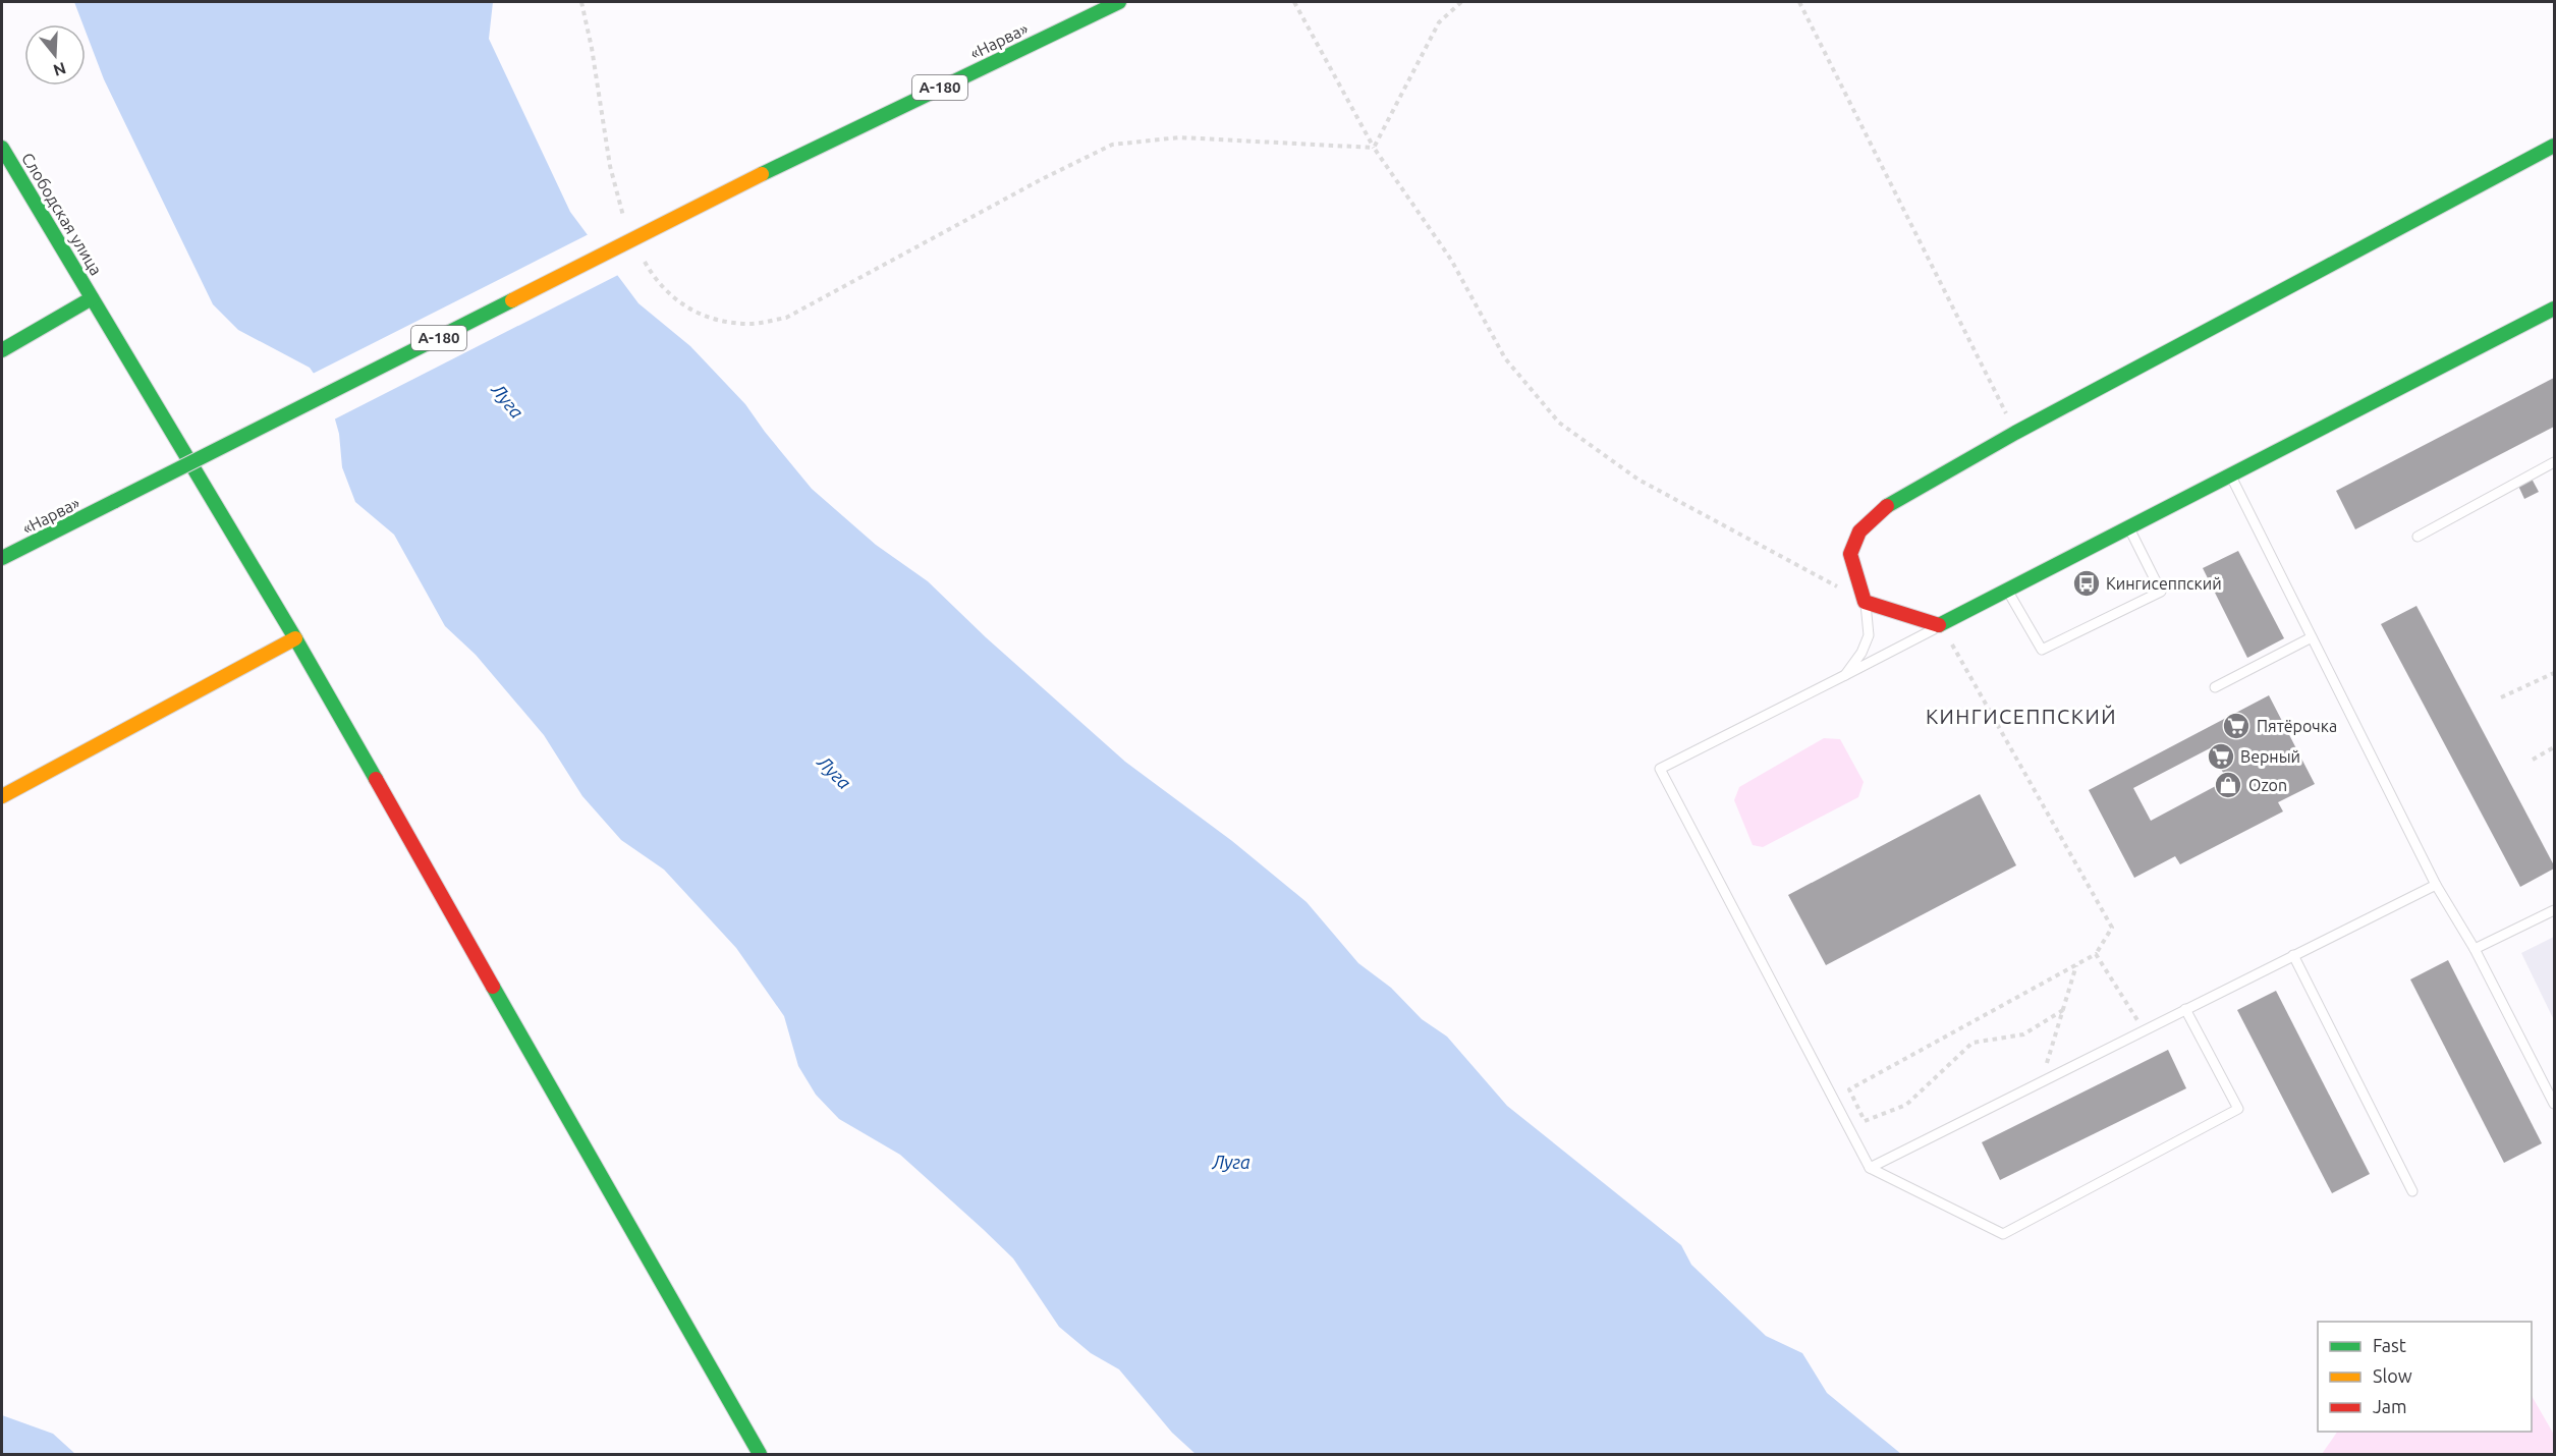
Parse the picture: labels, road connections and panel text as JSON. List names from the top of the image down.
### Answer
{
  "streets": {
    "main road": ["«Нарва»", "А-180", "Слободская улица"]
  },
  "districts": ["КИНГИСЕППСКИЙ"],
  "water": ["Луга"],
  "places": {
    "bus stop": ["Кингисеппский"],
    "supermarket": ["Пятёрочка", "Верный"],
    "shop": ["Ozon"]
  },
  "legend": ["Fast", "Slow", "Jam"],
  "north": "bottom"
}
